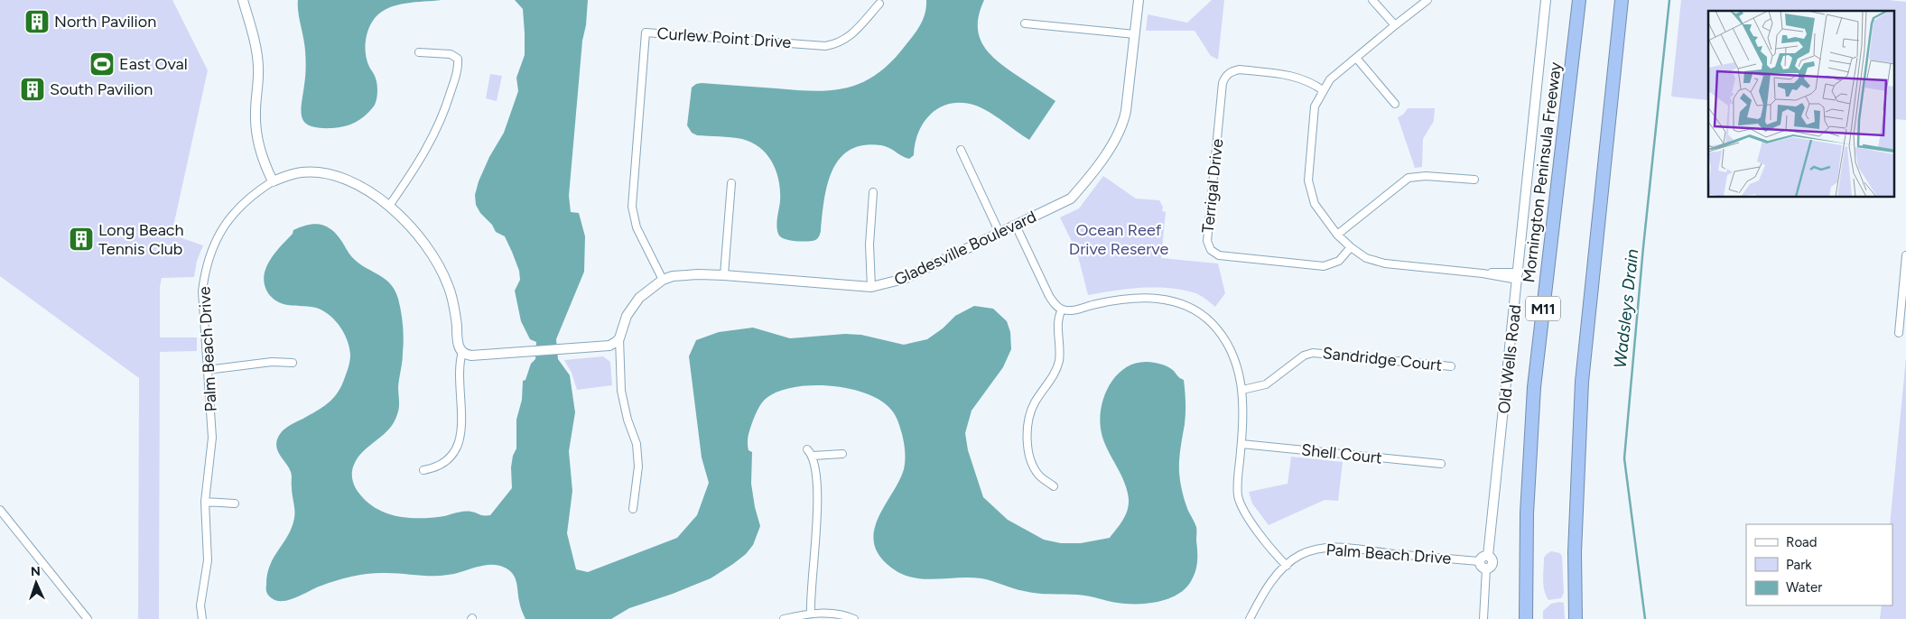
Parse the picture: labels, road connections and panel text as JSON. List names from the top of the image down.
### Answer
{
  "streets": {
    "highway": ["Mornington Peninsula Freeway", "M11"],
    "street": [
      "Curlew Point Drive",
      "Terrigal Drive",
      "Gladesville Boulevard",
      "Palm Beach Drive",
      "Sandridge Court",
      "Old Wells Road",
      "Shell Court"
    ]
  },
  "crossings": [
    ["Curlew Point Drive", "Gladesville Boulevard"],
    ["Palm Beach Drive", "Old Wells Road"]
  ],
  "water": ["Wadsleys Drain"],
  "parks": ["Ocean Reef Drive Reserve"],
  "places": {
    "building": ["North Pavilion", "South Pavilion", "Long Beach Tennis Club"],
    "sports": ["East Oval"]
  },
  "legend": ["Road", "Park", "Water"],
  "north": "top"
}
